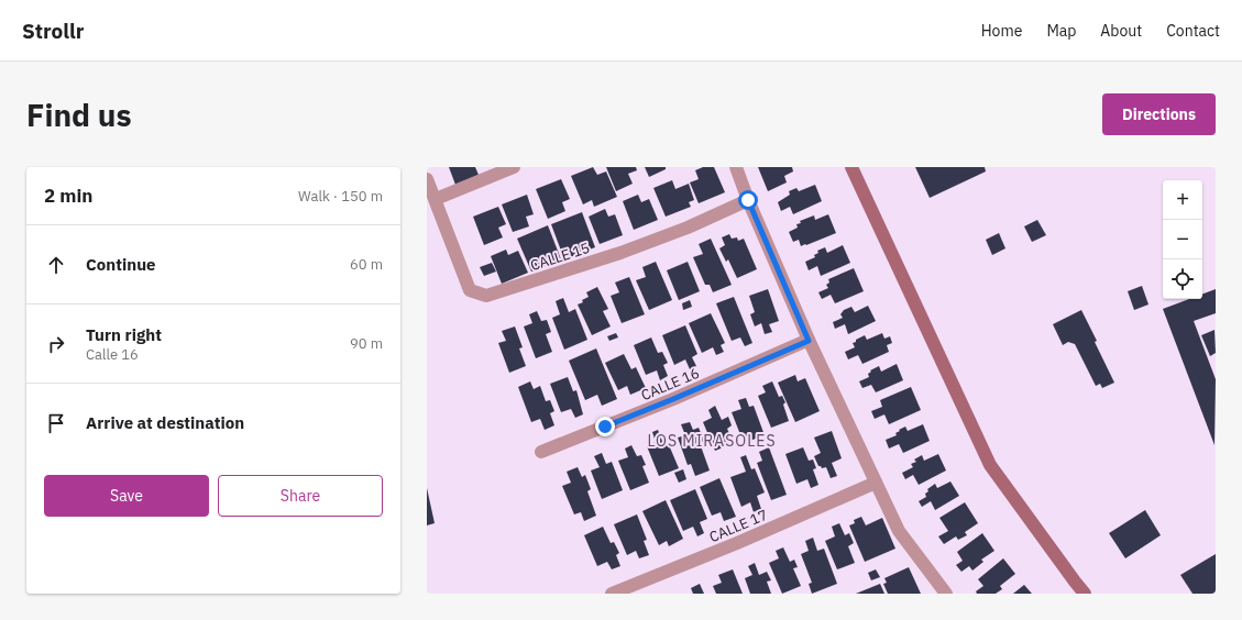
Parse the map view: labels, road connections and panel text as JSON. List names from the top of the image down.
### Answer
{
  "streets": {
    "street": ["CALLE 15", "CALLE 16", "CALLE 17"]
  },
  "districts": ["LOS MIRASOLES"],
  "page": {
    "header": "Strollr",
    "nav": [
      "Home",
      "Map",
      "About",
      "Contact"
    ],
    "buttons": [
      "Directions",
      ["Save", "Share"]
    ],
    "title": "Find us",
    "heading": ["2 min", "Walk · 150 m"],
    "map_buttons": ["+", "−"],
    "list": [
      ["Continue", "60 m"],
      ["Turn right", "Calle 16", "90 m"],
      "Arrive at destination"
    ]
  }
}
